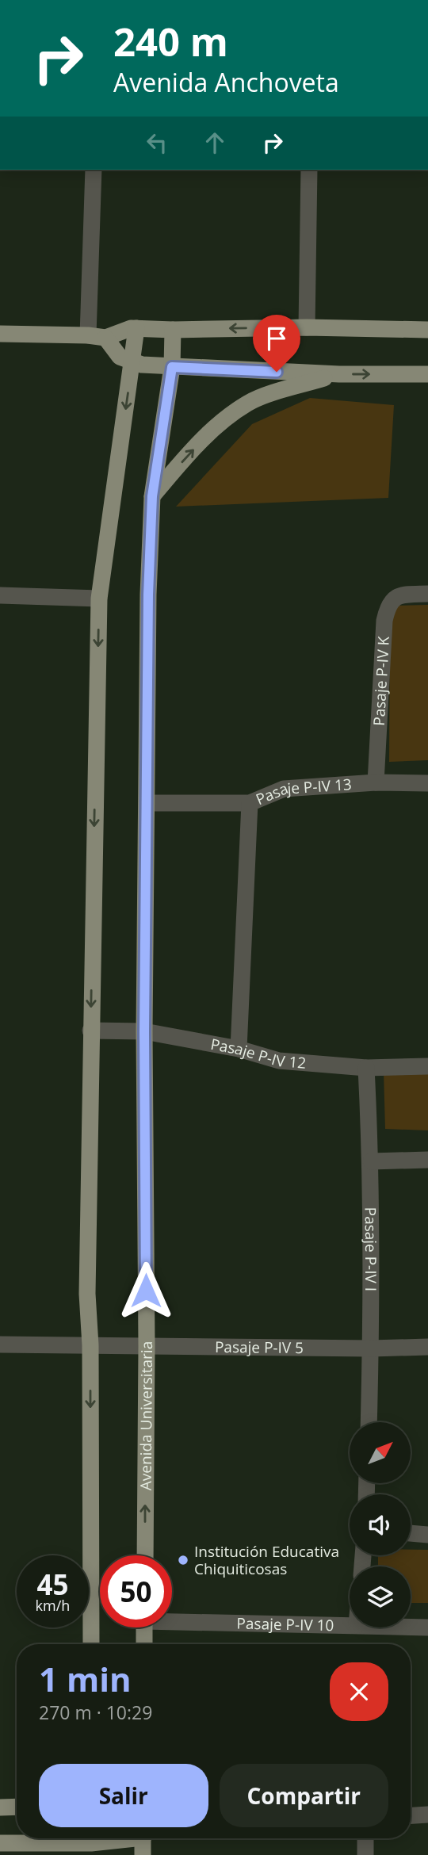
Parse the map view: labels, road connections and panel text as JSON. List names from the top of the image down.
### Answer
{
  "streets": {
    "main road": ["Avenida Universitaria"],
    "street": [
      "Pasaje P-IV K",
      "Pasaje P-IV 13",
      "Pasaje P-IV 12",
      "Pasaje P-IV I",
      "Pasaje P-IV 5",
      "Pasaje P-IV 10"
    ]
  },
  "crossings": [
    ["Pasaje P-IV K", "Pasaje P-IV 13"],
    ["Pasaje P-IV 13", "Avenida Universitaria"],
    ["Pasaje P-IV 12", "Pasaje P-IV I"],
    ["Pasaje P-IV 12", "Avenida Universitaria"],
    ["Pasaje P-IV I", "Pasaje P-IV 5"],
    ["Pasaje P-IV 5", "Avenida Universitaria"]
  ],
  "places": ["Institución Educativa Chiquiticosas"],
  "north": "top right",
  "page": {
    "turn": ["240 m", "Avenida Anchoveta"],
    "speed": "45 km/h",
    "limit": "50",
    "heading": ["1 min", "270 m · 10:29"],
    "buttons": ["Salir", "Compartir"]
  }
}
